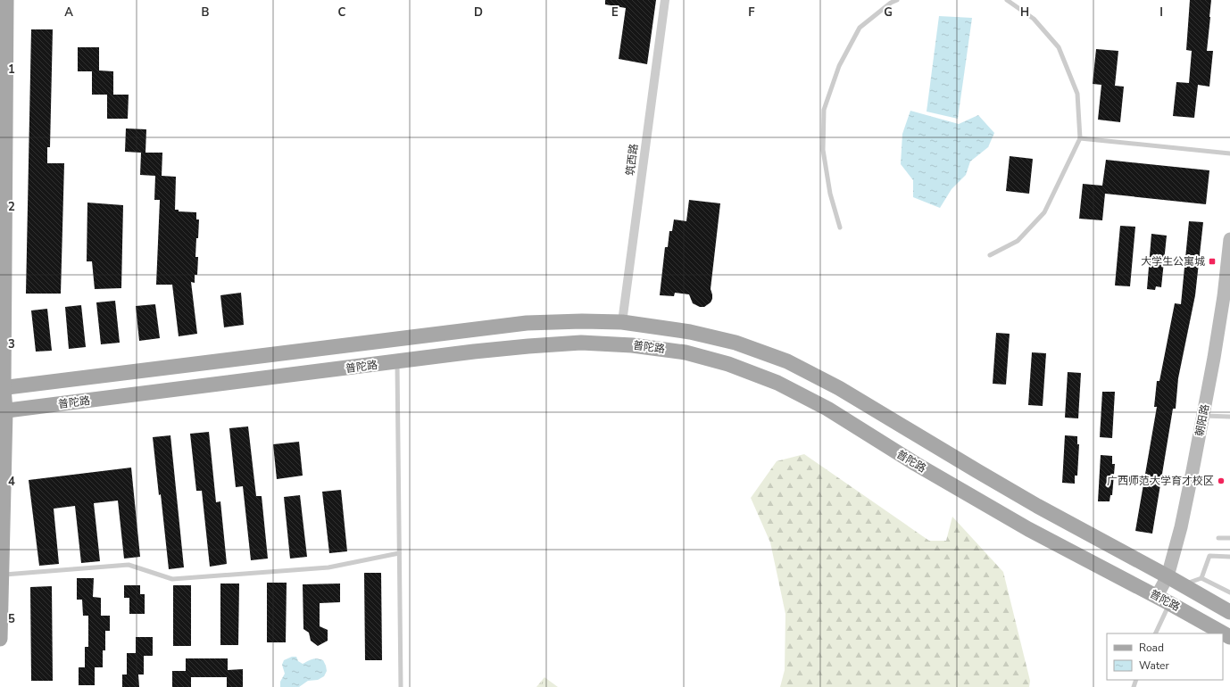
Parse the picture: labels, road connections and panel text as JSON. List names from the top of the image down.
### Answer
{
  "streets": {
    "main road": ["普陀路"],
    "street": ["筑西路", "朝阳路"]
  },
  "crossings": [
    ["筑西路", "普陀路"],
    ["普陀路", "朝阳路"]
  ],
  "places": {
    "transit": ["大学生公寓城"],
    "other": ["广西师范大学育才校区"]
  },
  "legend": ["Road", "Water"],
  "grid": {
    "columns": [
      "A",
      "B",
      "C",
      "D",
      "E",
      "F",
      "G",
      "H",
      "I"
    ],
    "rows": [
      "1",
      "2",
      "3",
      "4",
      "5"
    ]
  }
}
